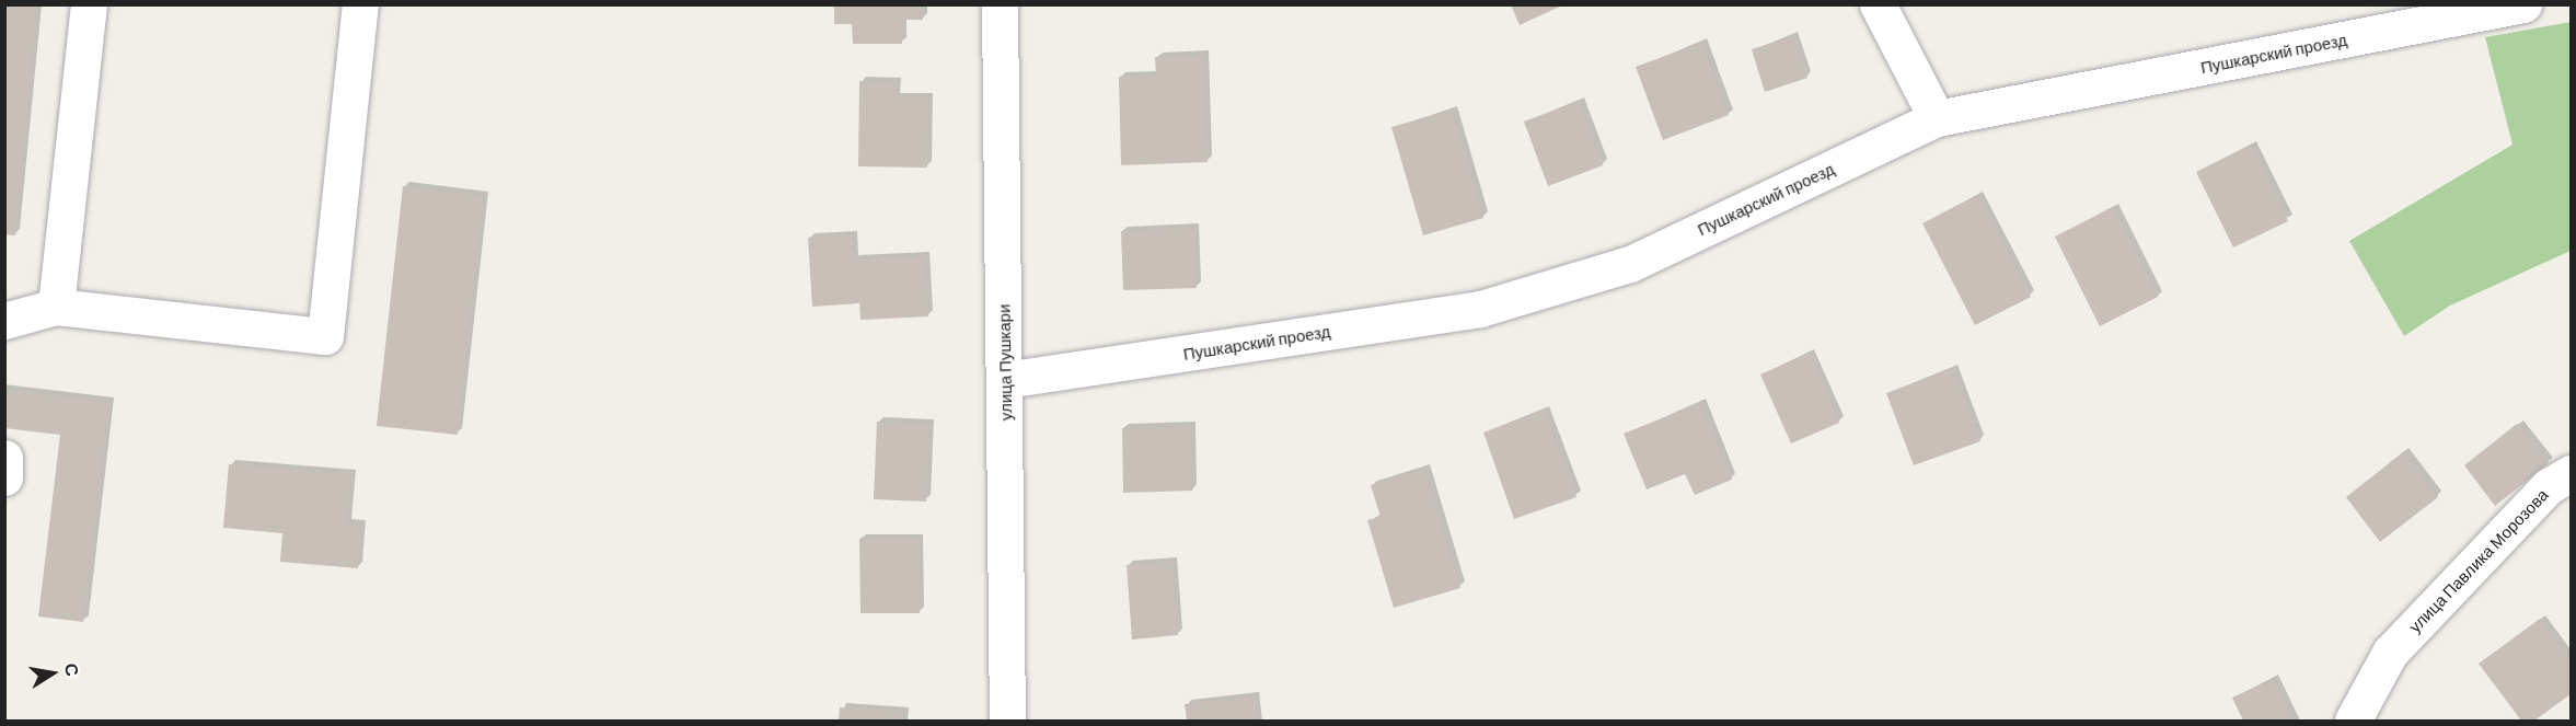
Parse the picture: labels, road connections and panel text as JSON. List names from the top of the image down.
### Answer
{
  "streets": {
    "street": ["Пушкарский проезд", "улица Пушкари", "улица Павлика Морозова"]
  },
  "crossings": [
    ["Пушкарский проезд", "улица Пушкари"]
  ],
  "north": "right"
}
